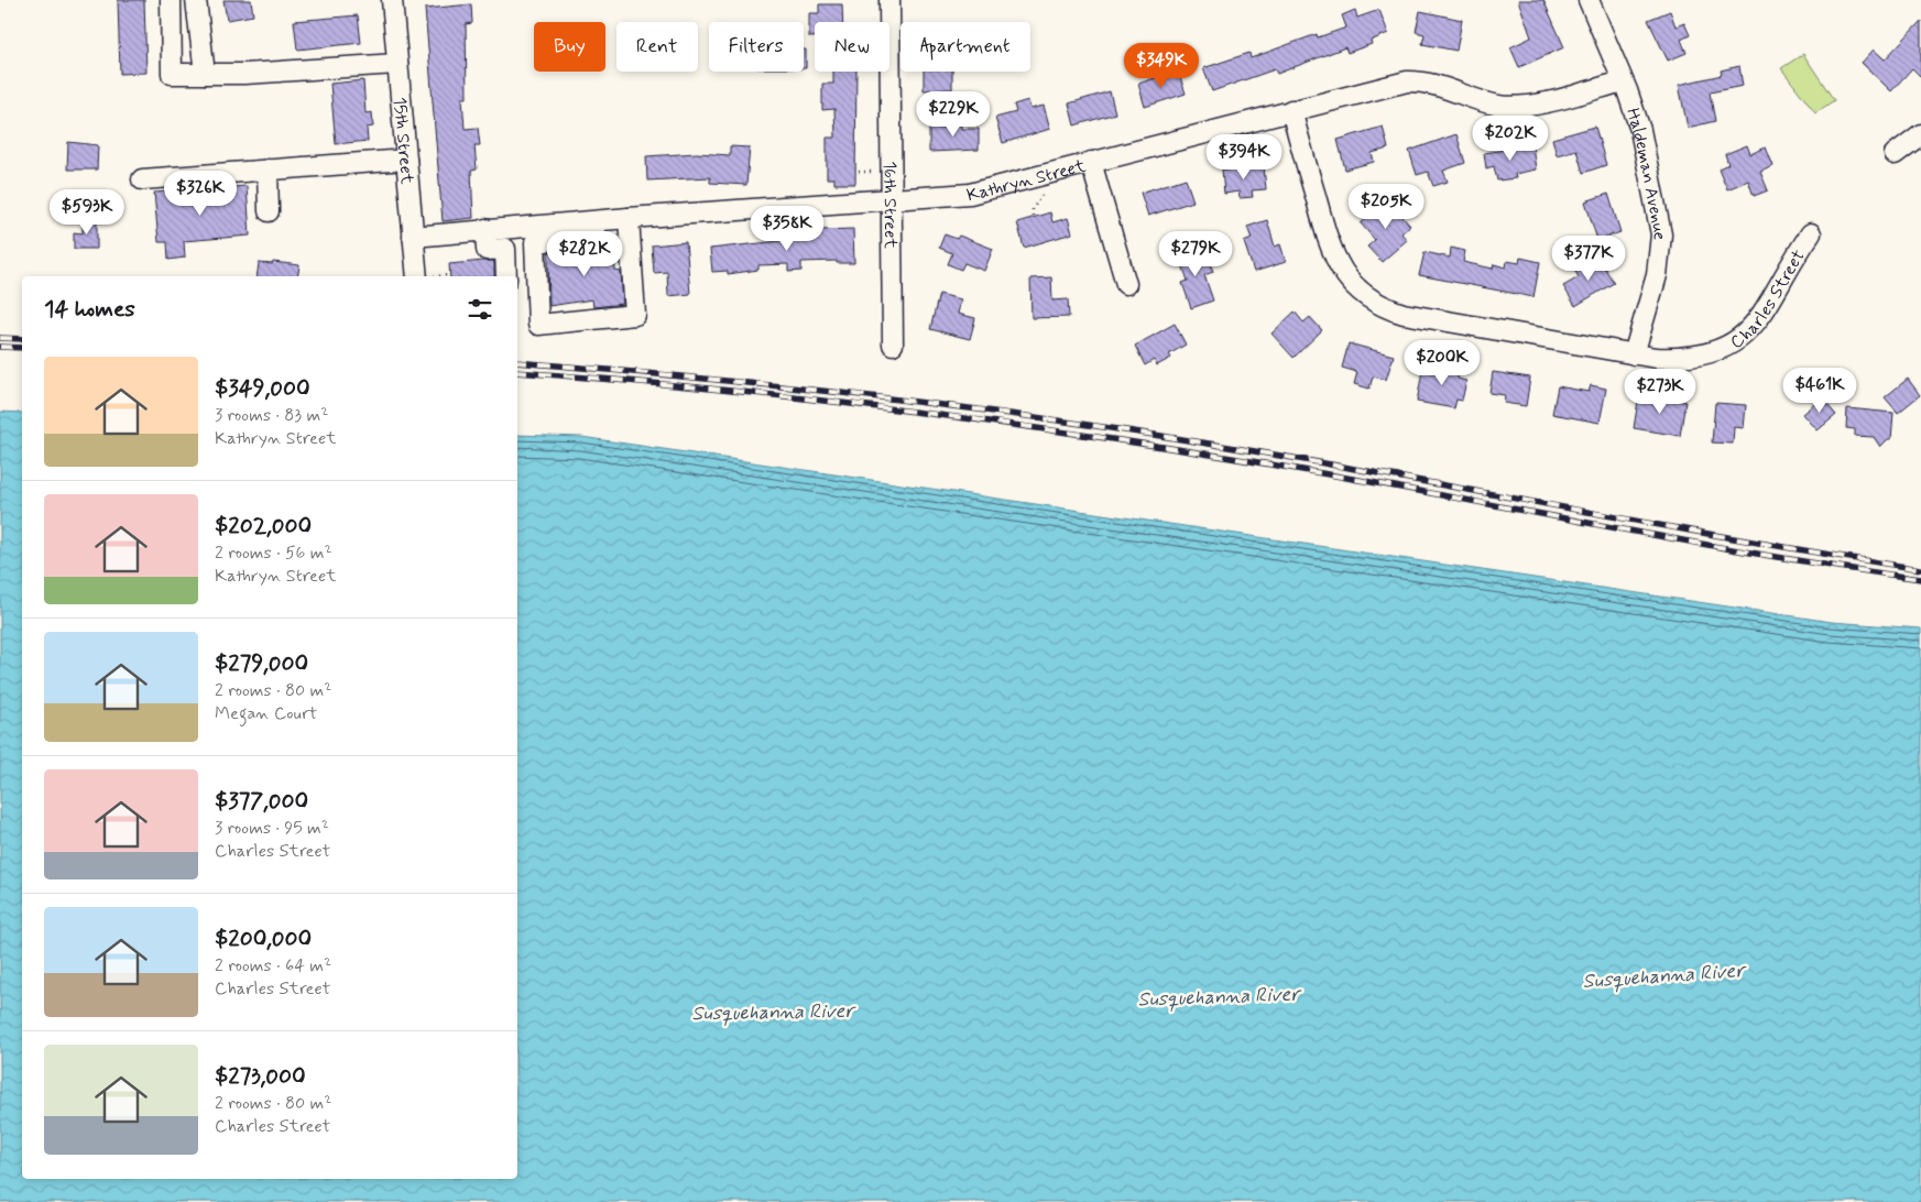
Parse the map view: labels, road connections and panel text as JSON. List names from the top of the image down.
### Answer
{
  "streets": {
    "street": [
      "15th Street",
      "Haldeman Avenue",
      "Kathryn Street",
      "16th Street",
      "Charles Street"
    ]
  },
  "crossings": [
    ["15th Street", "Kathryn Street"],
    ["Haldeman Avenue", "Kathryn Street"],
    ["Haldeman Avenue", "Charles Street"],
    ["Kathryn Street", "16th Street"],
    ["Kathryn Street", "Charles Street"]
  ],
  "water": ["Susquehanna River"],
  "page": {
    "chip": [
      "Buy",
      "Rent",
      "Filters",
      "New",
      "Apartment"
    ],
    "price": [
      "$349K",
      "$229K",
      "$202K",
      "$394K",
      "$326K",
      "$205K",
      "$593K",
      "$358K",
      "$282K",
      "$279K",
      "$377K",
      "$200K",
      "$461K",
      "$273K"
    ],
    "heading": "14 homes",
    "list": [
      {
        "name": "$349,000",
        "note": "3 rooms · 83 m² · Kathryn Street"
      },
      {
        "name": "$202,000",
        "note": "2 rooms · 56 m² · Kathryn Street"
      },
      {
        "name": "$279,000",
        "note": "2 rooms · 80 m² · Megan Court"
      },
      {
        "name": "$377,000",
        "note": "3 rooms · 95 m² · Charles Street"
      },
      {
        "name": "$200,000",
        "note": "2 rooms · 64 m² · Charles Street"
      },
      {
        "name": "$273,000",
        "note": "2 rooms · 80 m² · Charles Street"
      }
    ]
  }
}
